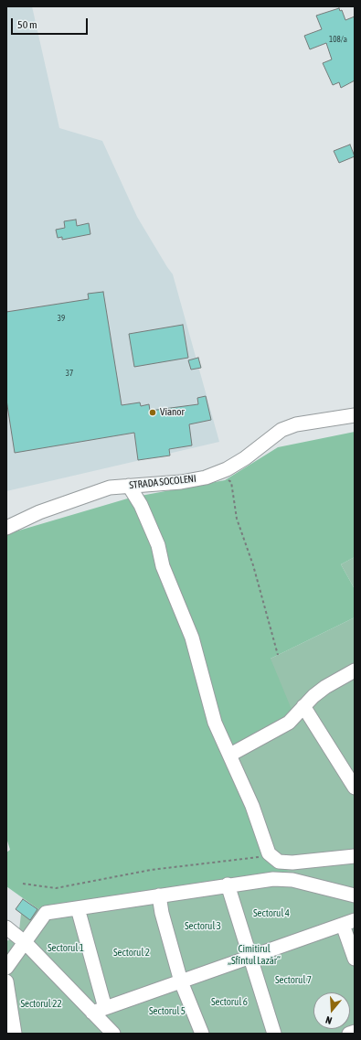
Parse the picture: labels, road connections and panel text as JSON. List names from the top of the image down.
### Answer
{
  "streets": {
    "street": ["STRADA SOCOLENI"]
  },
  "parks": [
    "Sectorul 4",
    "Sectorul 3",
    "Sectorul 1",
    "Cimitirul „Sfîntul Lazăr“",
    "Sectorul 2",
    "Sectorul 7",
    "Sectorul 6",
    "Sectorul 22",
    "Sectorul 5"
  ],
  "places": ["Vianor"],
  "house_numbers": ["108/a", "39", "37"],
  "scale_bar": "50 m",
  "north": "bottom"
}
